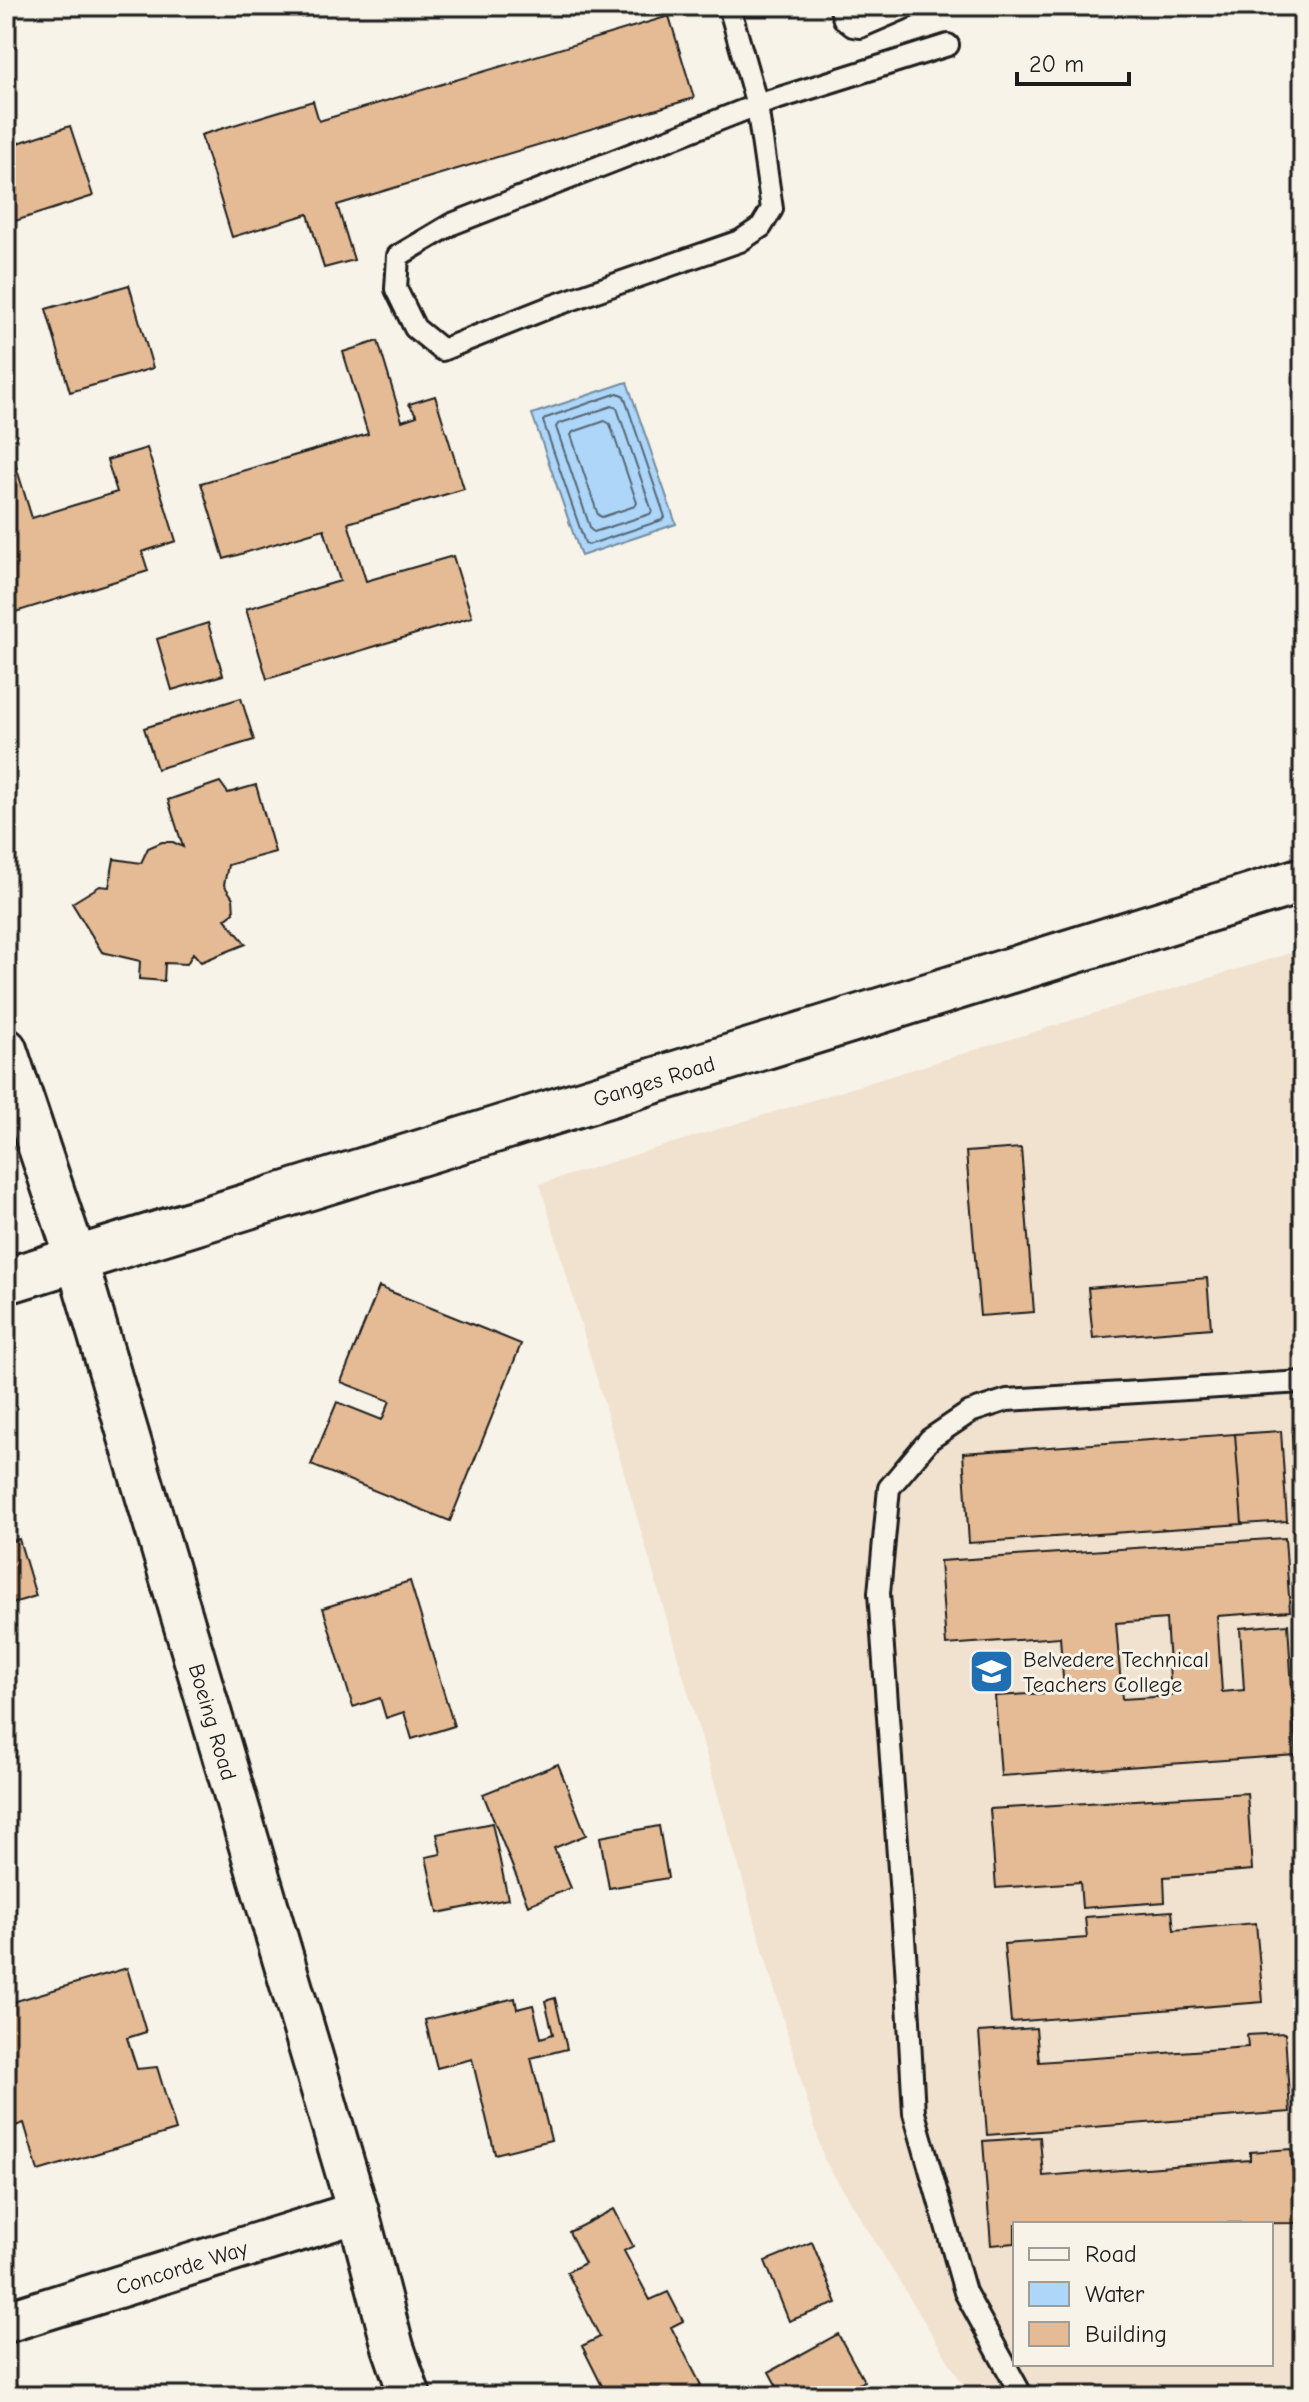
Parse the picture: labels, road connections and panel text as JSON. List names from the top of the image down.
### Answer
{
  "streets": {
    "street": ["Ganges Road", "Boeing Road", "Concorde Way"]
  },
  "crossings": [
    ["Ganges Road", "Boeing Road"],
    ["Boeing Road", "Concorde Way"]
  ],
  "places": {
    "school or university": ["Belvedere Technical Teachers College"]
  },
  "legend": ["Road", "Water", "Building"],
  "scale_bar": "20 m"
}
